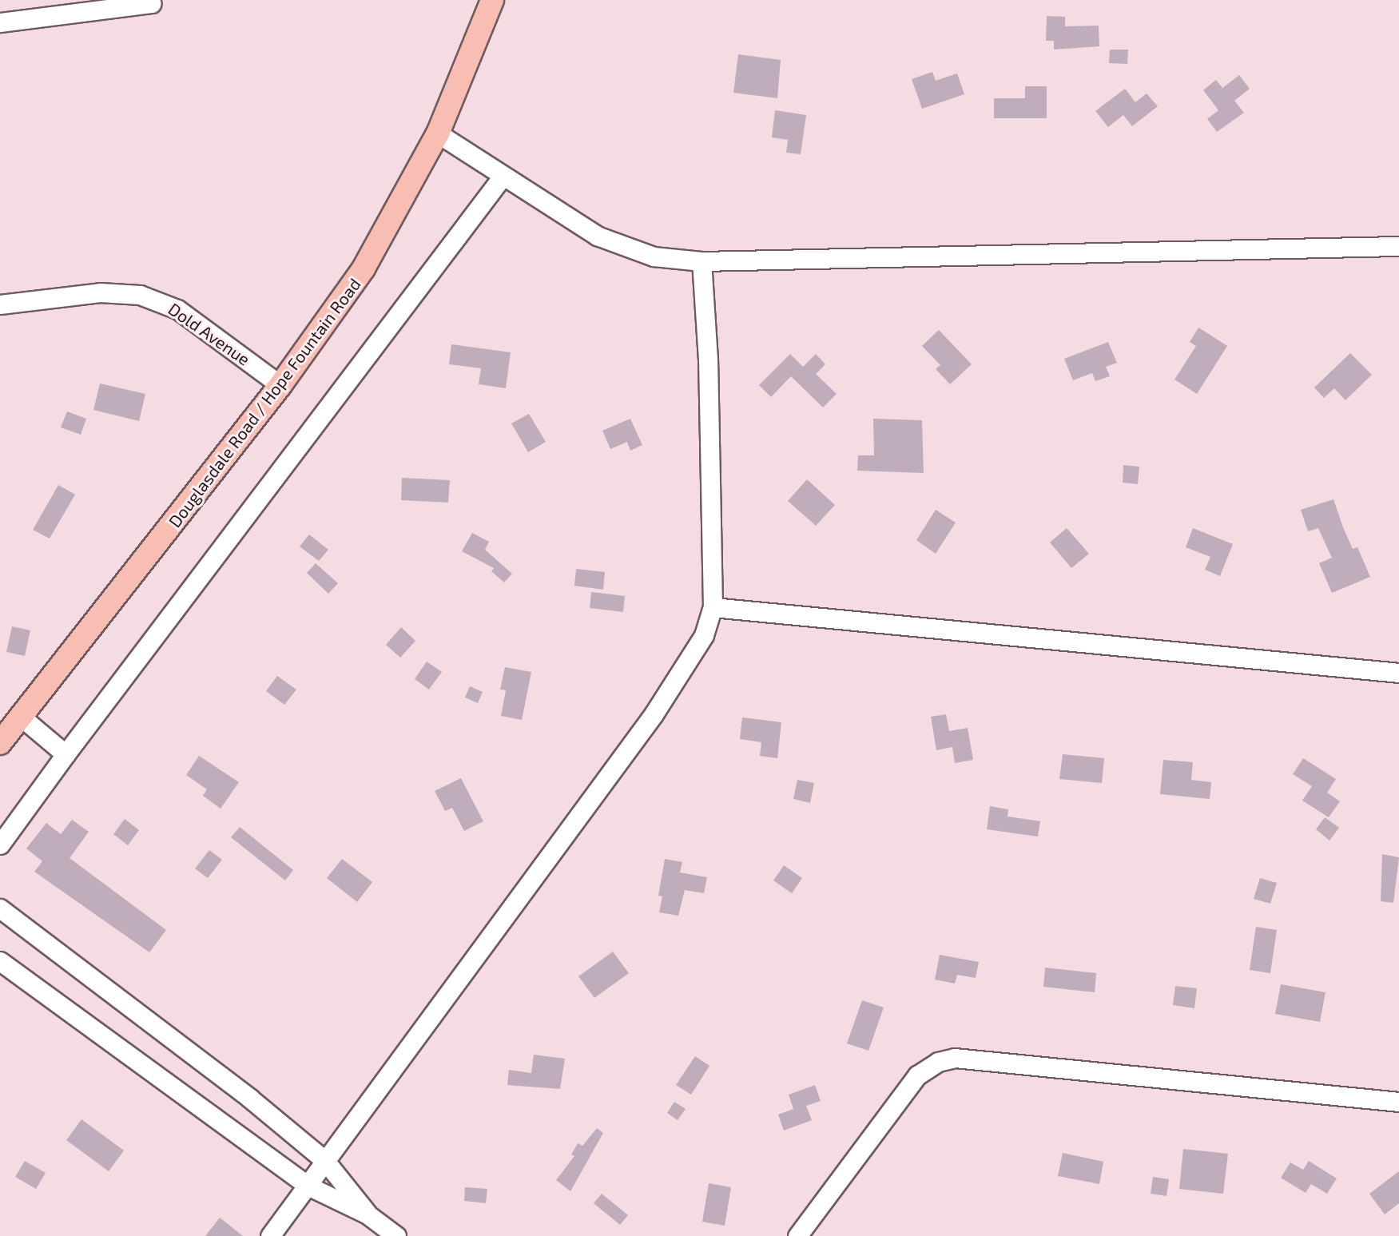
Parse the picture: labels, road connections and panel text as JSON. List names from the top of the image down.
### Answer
{
  "streets": {
    "main road": ["Douglasdale Road / Hope Fountain Road"],
    "street": ["Dold Avenue"]
  },
  "crossings": [
    ["Dold Avenue", "Douglasdale Road / Hope Fountain Road"]
  ]
}
